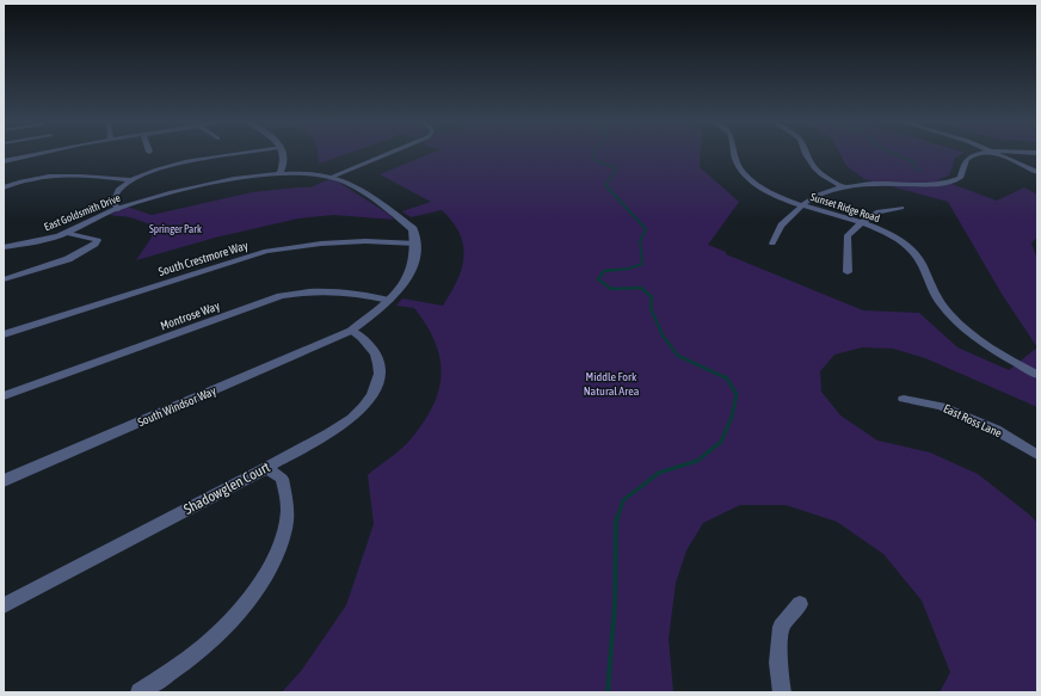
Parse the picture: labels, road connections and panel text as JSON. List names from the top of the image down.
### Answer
{
  "streets": {
    "street": [
      "Sunset Ridge Road",
      "East Goldsmith Drive",
      "South Crestmore Way",
      "Montrose Way",
      "South Windsor Way",
      "East Ross Lane",
      "Shadowglen Court"
    ]
  },
  "crossings": [
    ["East Goldsmith Drive", "South Crestmore Way"],
    ["Montrose Way", "South Windsor Way"],
    ["South Windsor Way", "Shadowglen Court"]
  ],
  "parks": ["Springer Park", "Middle Fork Natural Area"]
}
